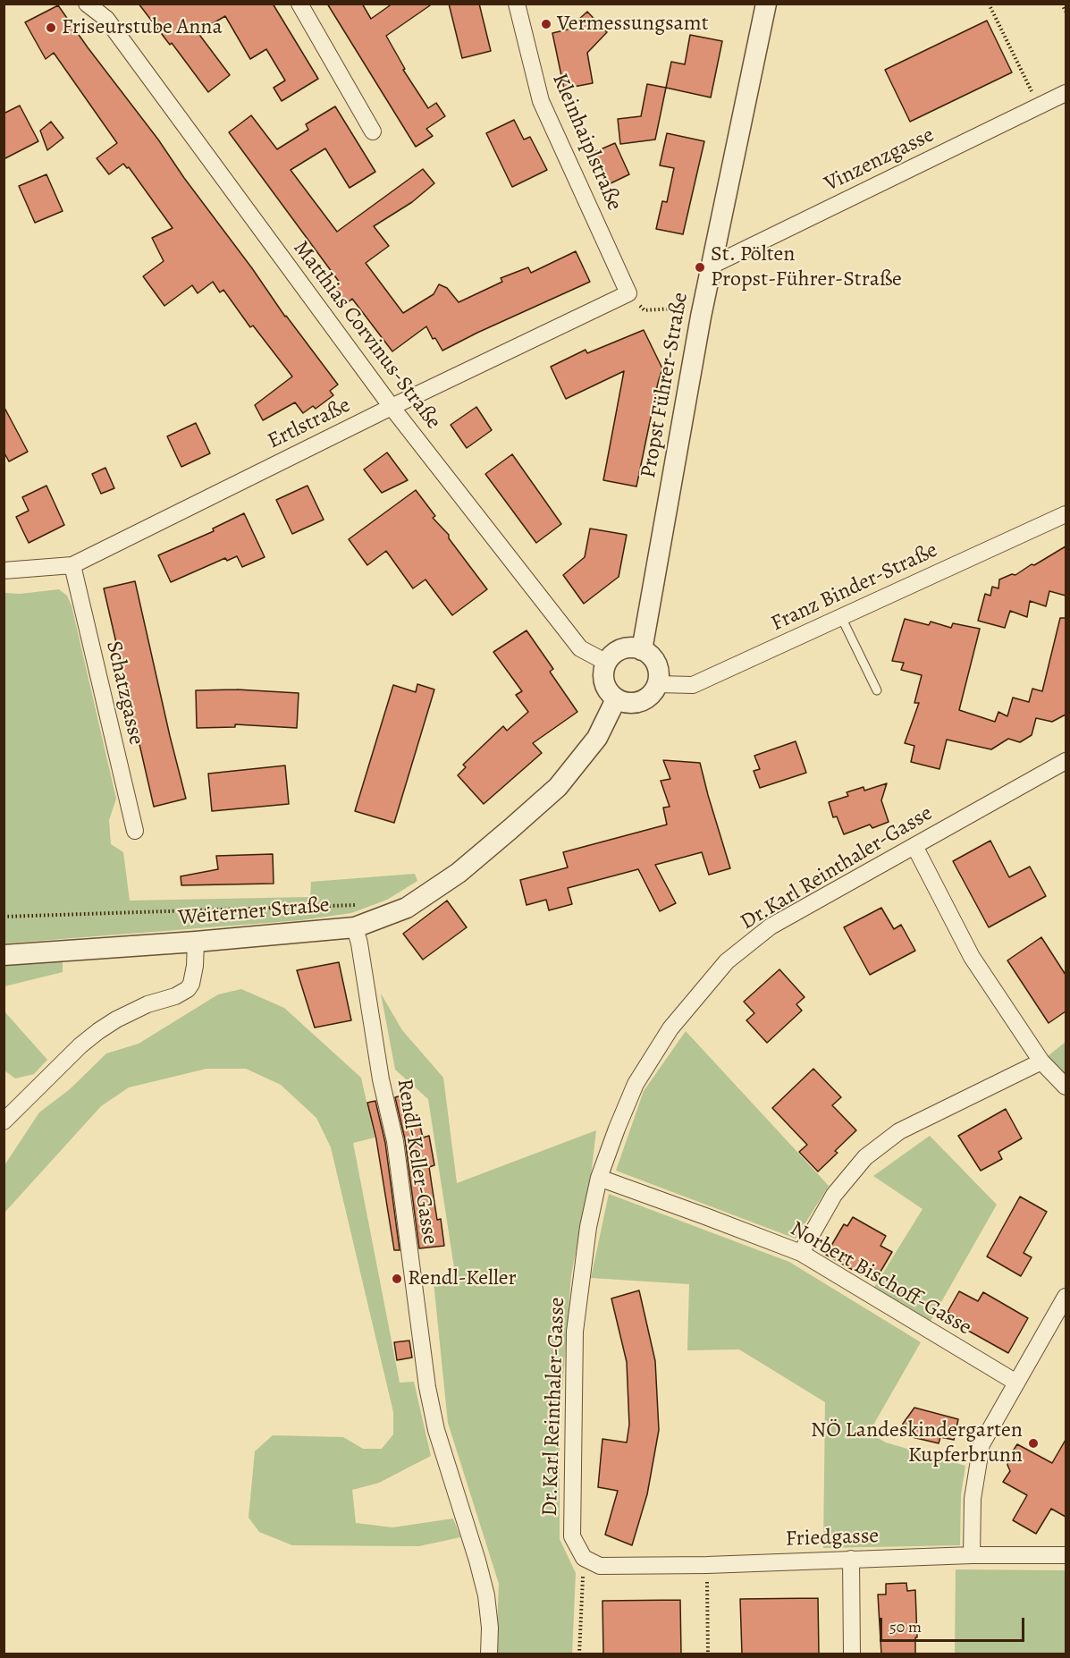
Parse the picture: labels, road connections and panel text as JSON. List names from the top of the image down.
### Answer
{
  "streets": {
    "street": [
      "Kleinhaiplstraße",
      "Vinzenzgasse",
      "Matthias Corvinus-Straße",
      "Propst Führer-Straße",
      "Ertlstraße",
      "Franz Binder-Straße",
      "Schatzgasse",
      "Dr.Karl Reinthaler-Gasse",
      "Weiterner Straße",
      "Rendl-Keller-Gasse",
      "Norbert Bischoff-Gasse",
      "Friedgasse"
    ]
  },
  "crossings": [
    ["Kleinhaiplstraße", "Ertlstraße"],
    ["Vinzenzgasse", "Propst Führer-Straße"],
    ["Matthias Corvinus-Straße", "Propst Führer-Straße"],
    ["Matthias Corvinus-Straße", "Ertlstraße"],
    ["Matthias Corvinus-Straße", "Franz Binder-Straße"],
    ["Matthias Corvinus-Straße", "Weiterner Straße"],
    ["Propst Führer-Straße", "Franz Binder-Straße"],
    ["Propst Führer-Straße", "Weiterner Straße"],
    ["Ertlstraße", "Schatzgasse"],
    ["Franz Binder-Straße", "Weiterner Straße"],
    ["Dr.Karl Reinthaler-Gasse", "Norbert Bischoff-Gasse"],
    ["Dr.Karl Reinthaler-Gasse", "Friedgasse"],
    ["Weiterner Straße", "Rendl-Keller-Gasse"]
  ],
  "places": [
    "Vermessungsamt",
    "Friseurstube Anna",
    "St. Pölten Propst-Führer-Straße",
    "Rendl-Keller",
    "NÖ Landeskindergarten Kupferbrunn"
  ],
  "scale_bar": "50 m"
}
